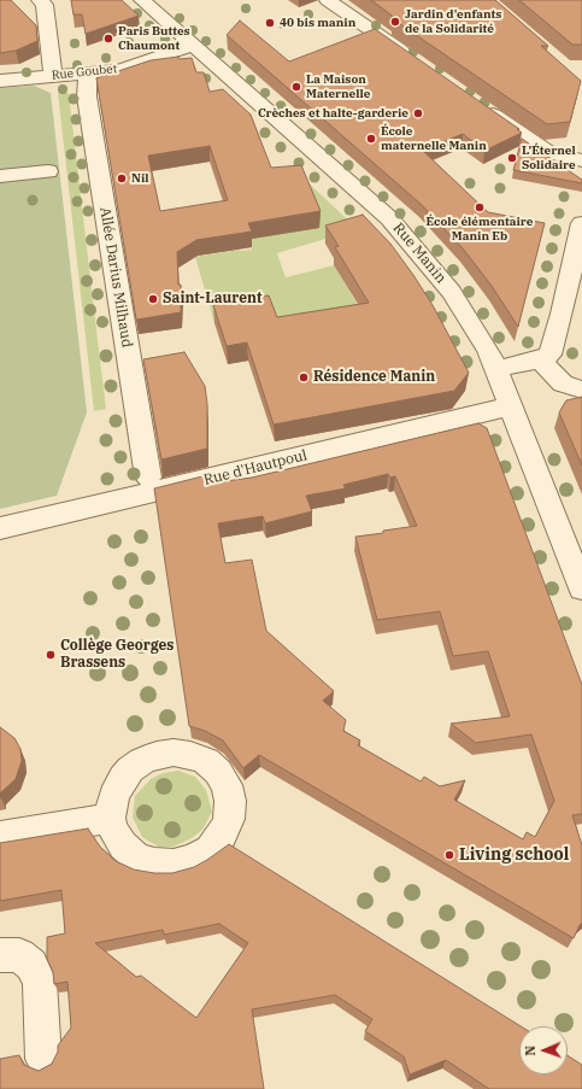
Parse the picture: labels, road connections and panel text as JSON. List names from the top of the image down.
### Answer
{
  "streets": {
    "street": [
      "Rue Goubet",
      "Rue Manin",
      "Allée Darius Milhaud",
      "Rue d'Hautpoul"
    ]
  },
  "crossings": [
    ["Rue Goubet", "Rue Manin"],
    ["Rue Manin", "Rue d'Hautpoul"]
  ],
  "places": [
    "Jardin d'enfants de la Solidarité",
    "40 bis manin",
    "Paris Buttes Chaumont",
    "La Maison Maternelle",
    "Crèches et halte-garderie",
    "École maternelle Manin",
    "L’Éternel Solidaire",
    "Nil",
    "École élémentaire Manin Eb",
    "Saint-Laurent",
    "Résidence Manin",
    "Collège Georges Brassens",
    "Living school"
  ],
  "north": "left"
}
